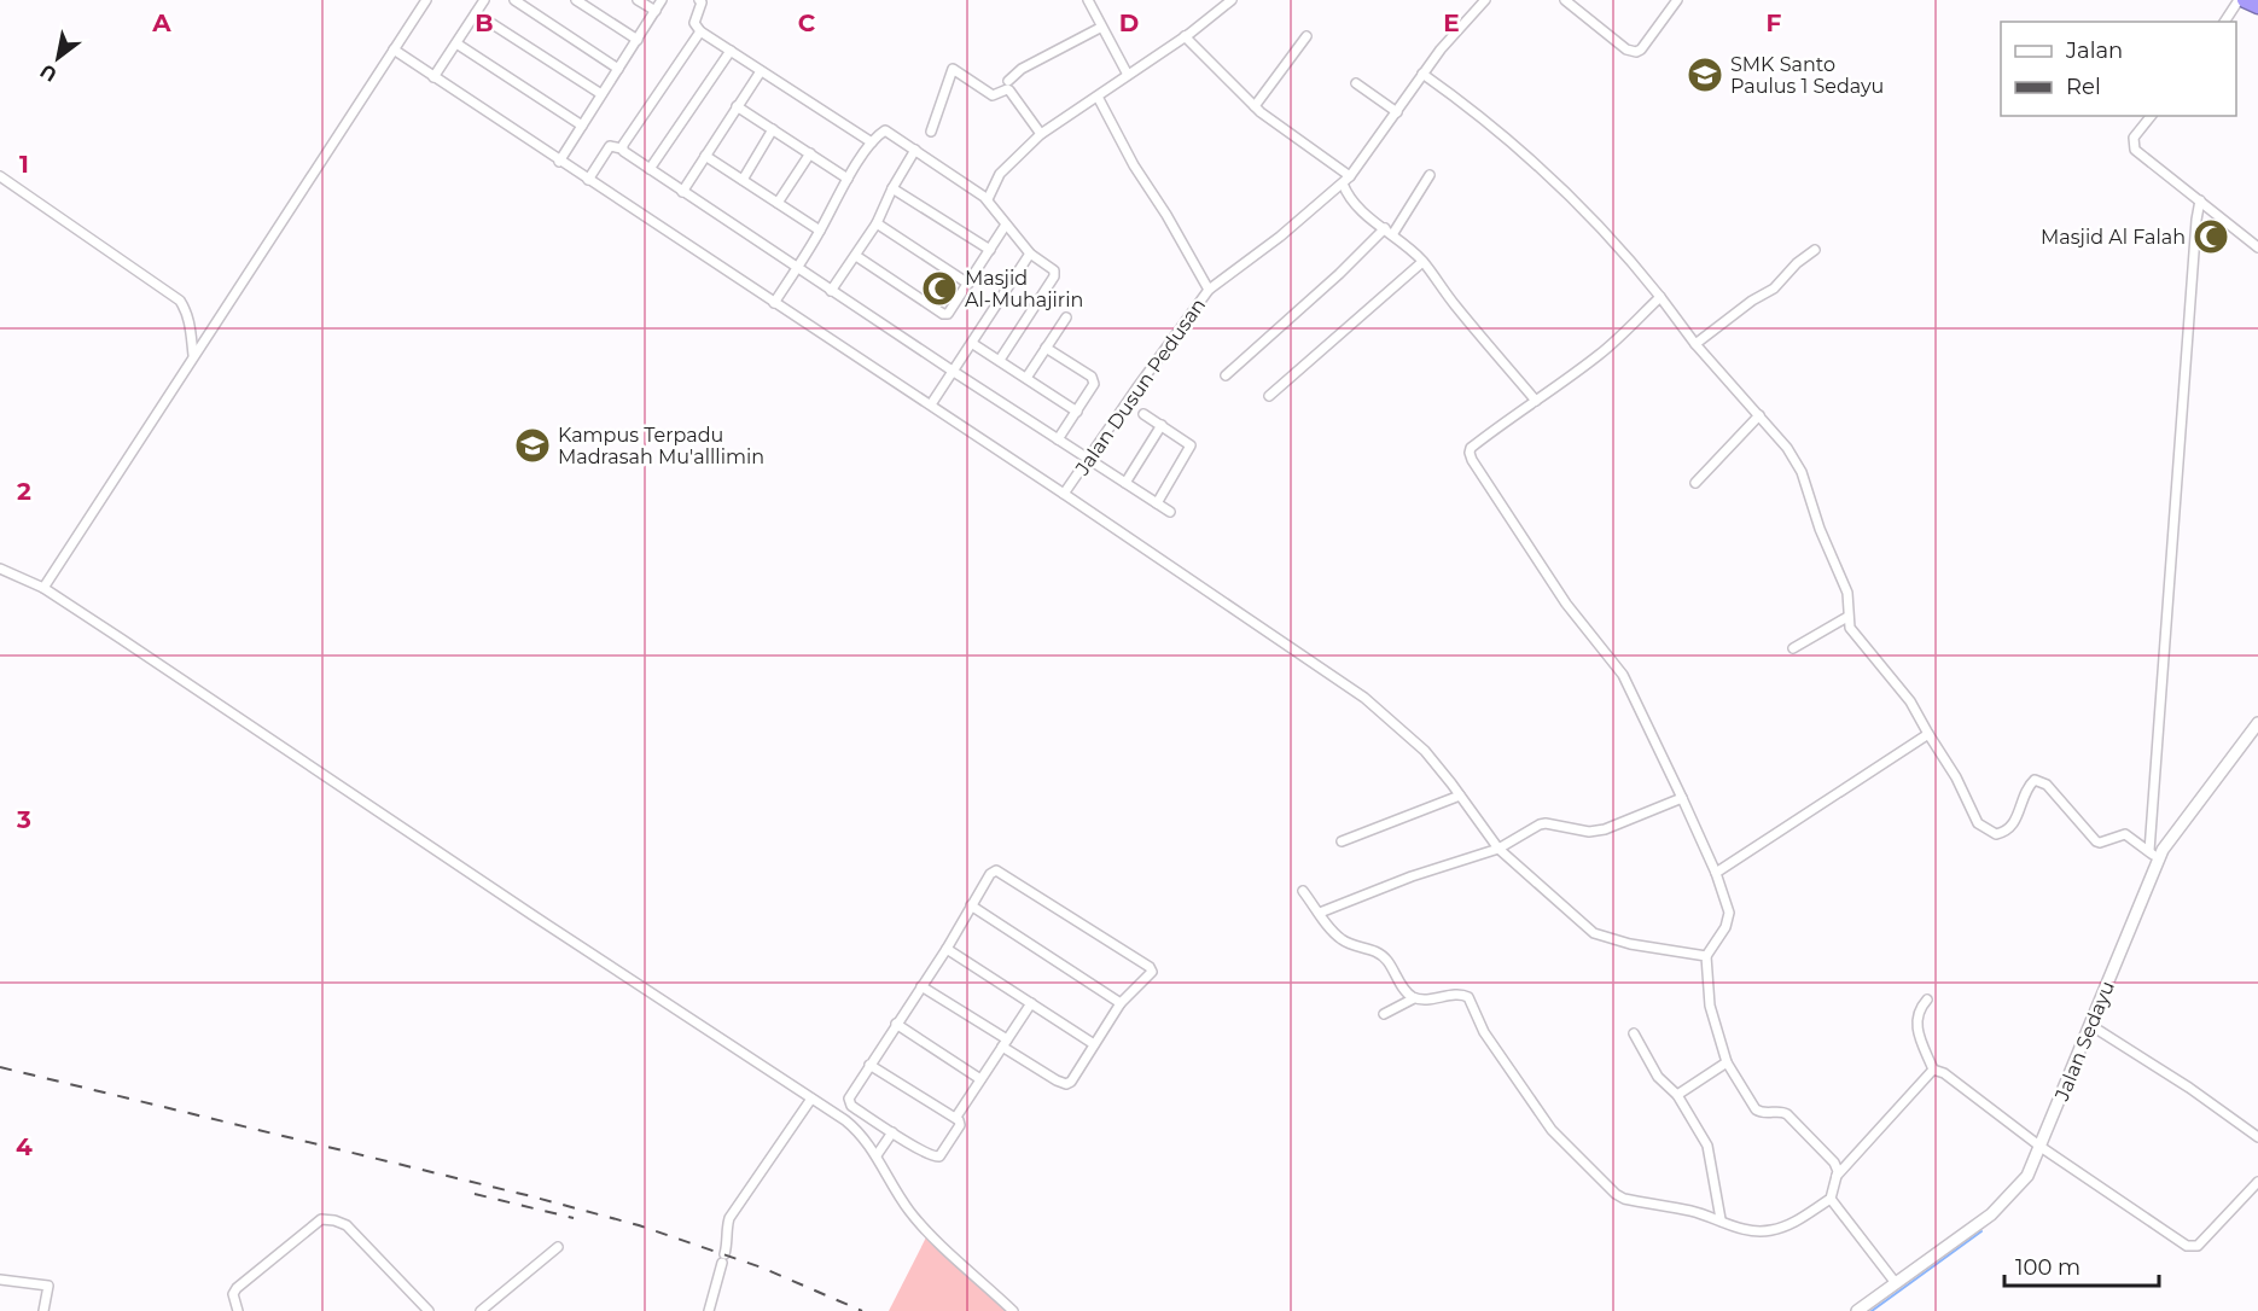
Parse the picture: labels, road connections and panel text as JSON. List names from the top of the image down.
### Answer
{
  "streets": {
    "street": ["Jalan Dusun Pedusan", "Jalan Sedayu"]
  },
  "places": {
    "school or university": ["SMK Santo Paulus 1 Sedayu", "Kampus Terpadu Madrasah Mu'alllimin"],
    "mosque": ["Masjid Al Falah", "Masjid Al-Muhajirin"]
  },
  "legend": ["Jalan", "Rel"],
  "scale_bar": "100 m",
  "north": "bottom left",
  "grid": {
    "columns": [
      "A",
      "B",
      "C",
      "D",
      "E",
      "F"
    ],
    "rows": [
      "1",
      "2",
      "3",
      "4"
    ]
  }
}
